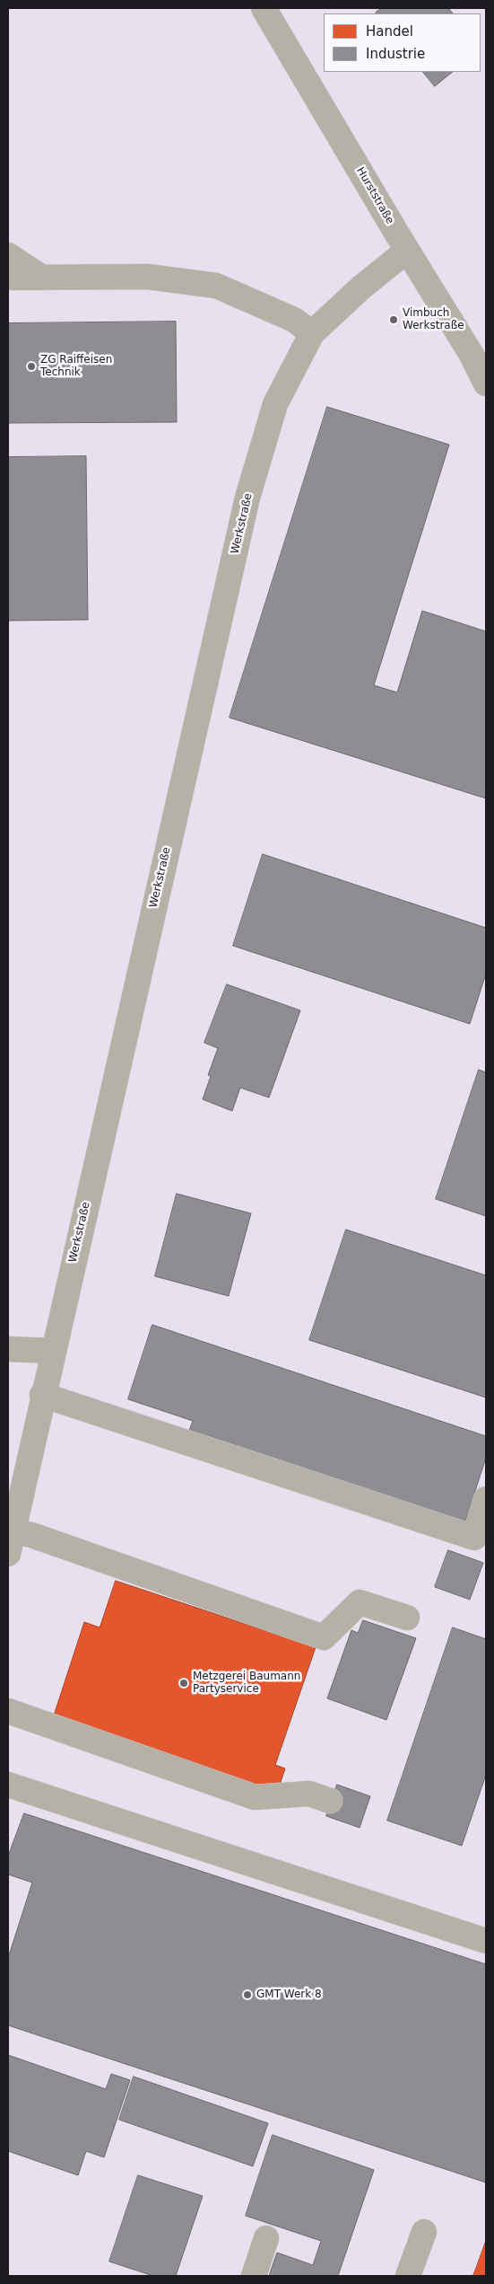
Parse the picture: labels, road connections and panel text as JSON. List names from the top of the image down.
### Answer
{
  "streets": {
    "street": ["Hurststraße", "Werkstraße"]
  },
  "crossings": [
    ["Hurststraße", "Werkstraße"]
  ],
  "places": [
    "Vimbuch Werkstraße",
    "ZG Raiffeisen Technik",
    "Metzgerei Baumann Partyservice",
    "GMT Werk 8"
  ],
  "legend": ["Handel", "Industrie"]
}
